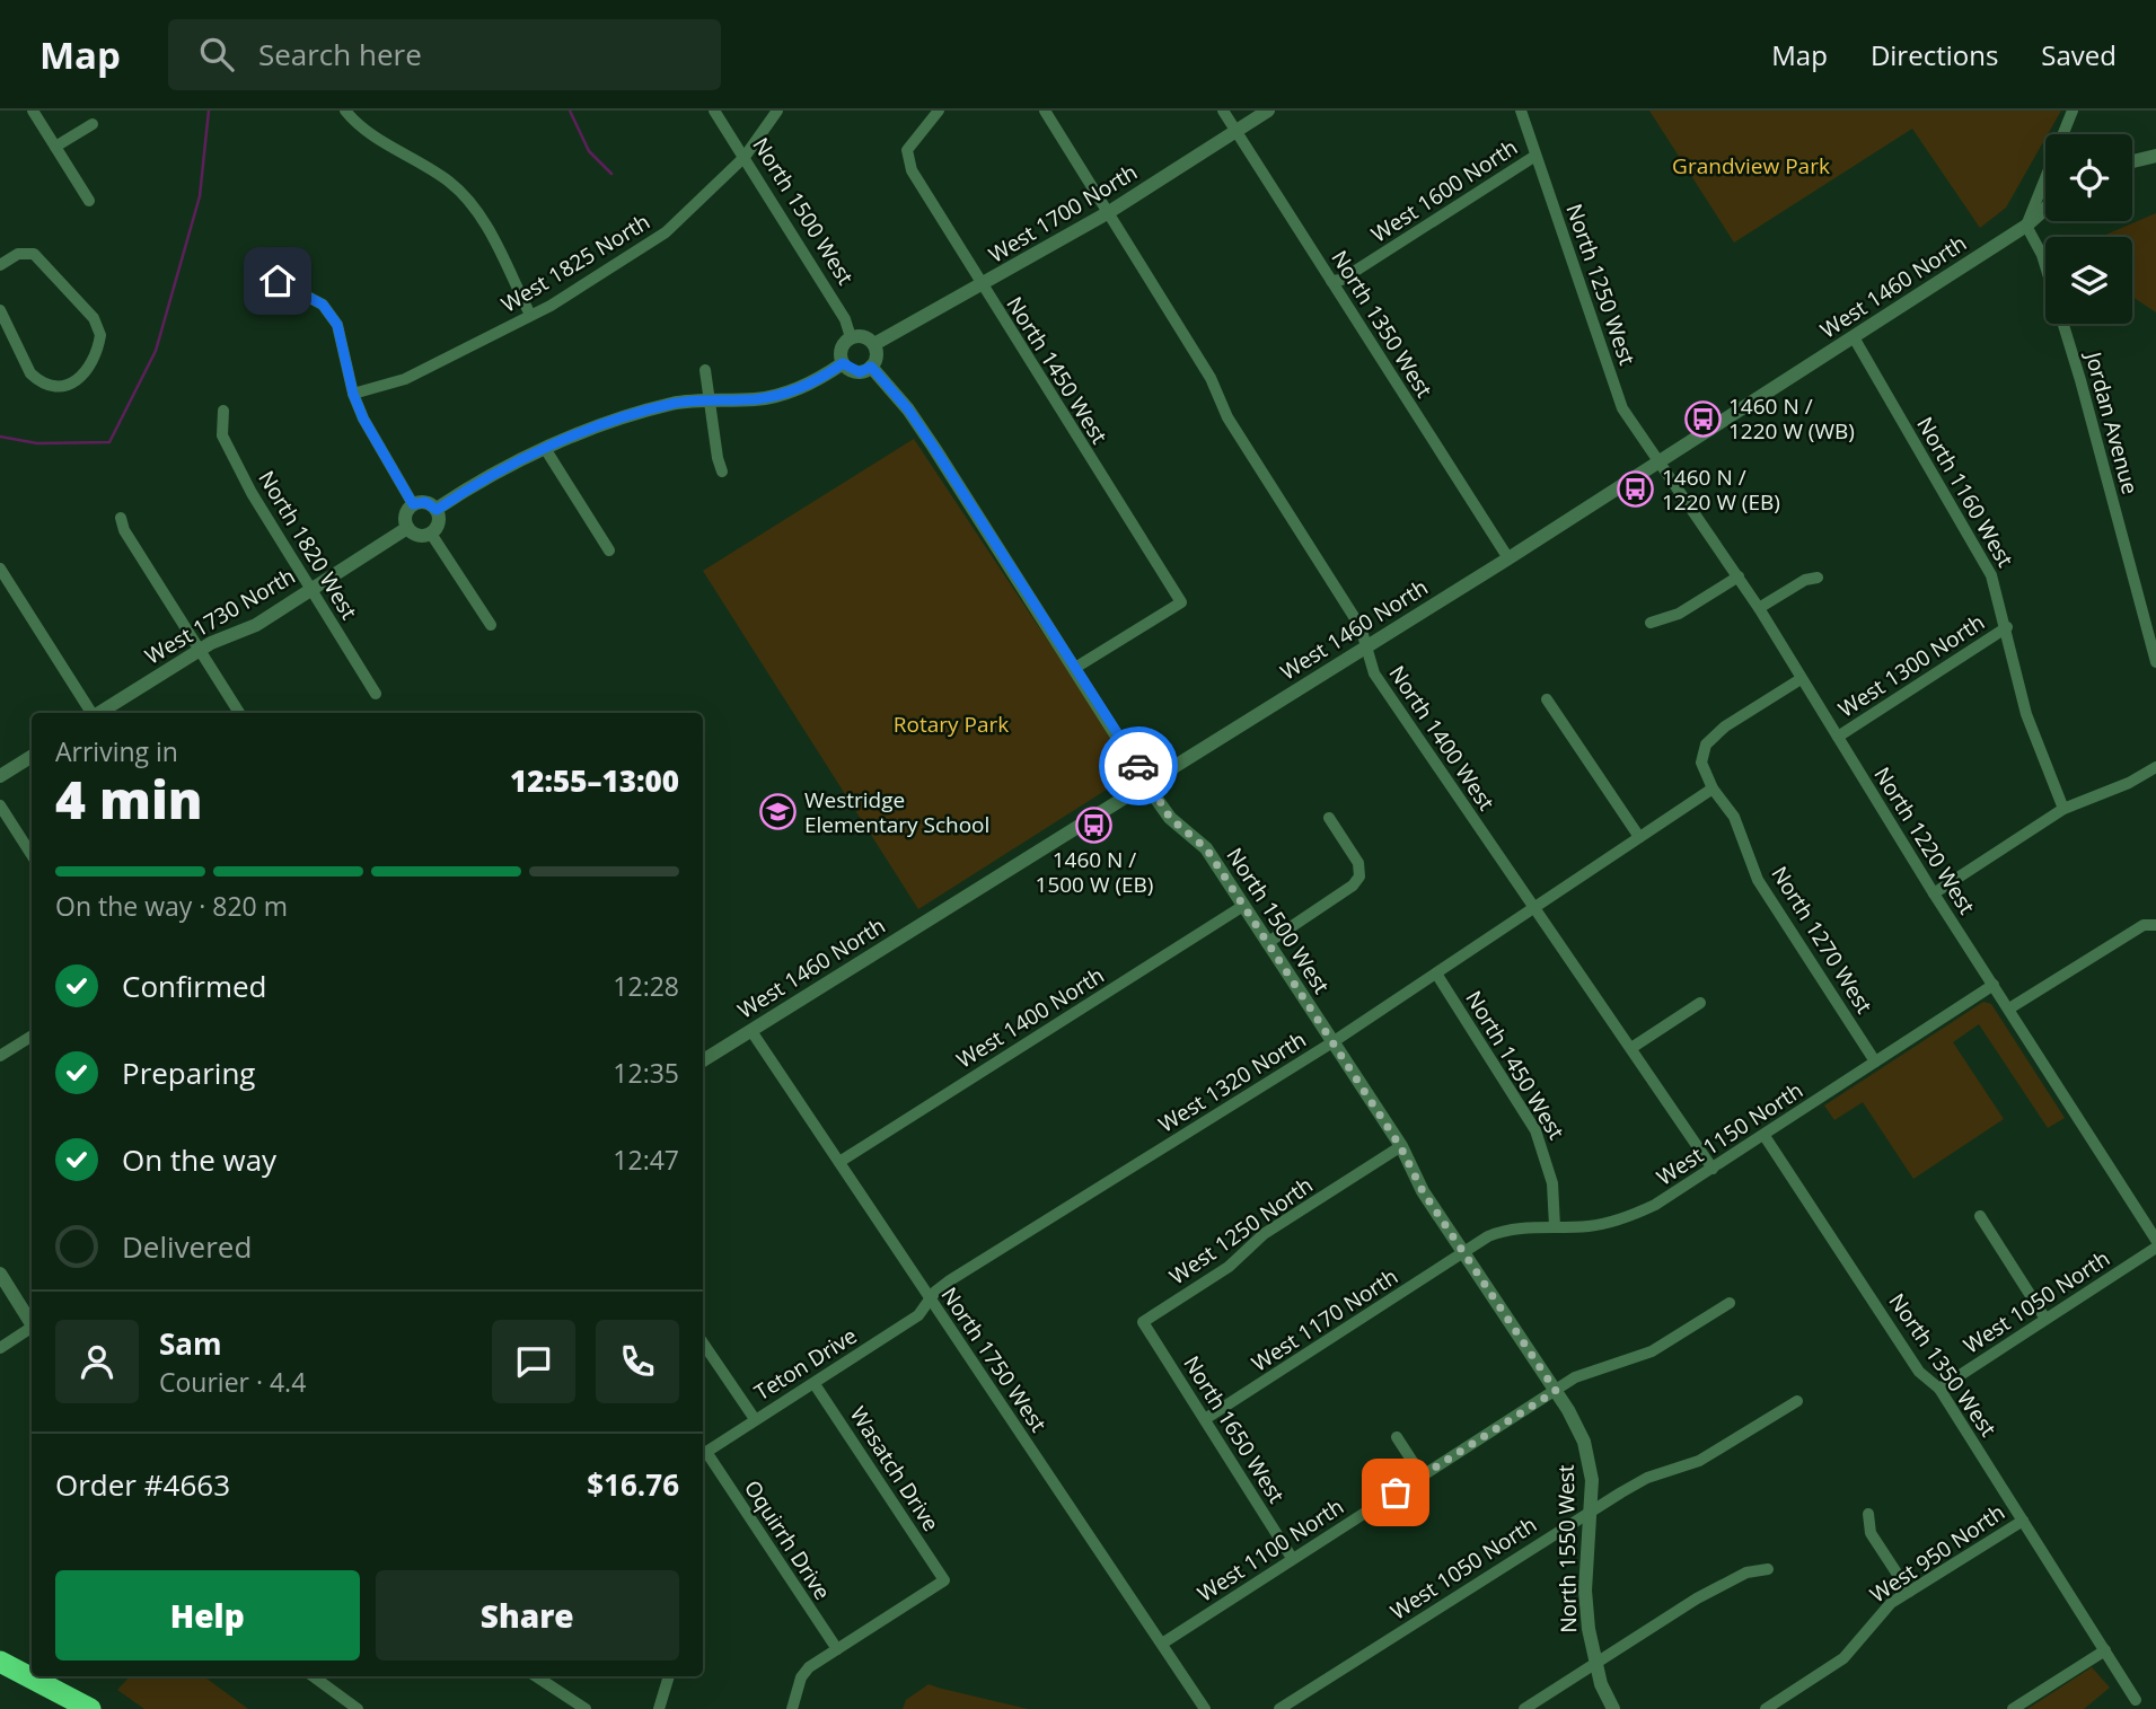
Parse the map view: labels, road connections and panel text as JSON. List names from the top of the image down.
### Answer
{
  "streets": {
    "street": [
      "West 1600 North",
      "North 1500 West",
      "West 1700 North",
      "West 1825 North",
      "North 1250 West",
      "West 1460 North",
      "North 1350 West",
      "North 1450 West",
      "Jordan Avenue",
      "North 1160 West",
      "North 1820 West",
      "West 1730 North",
      "West 1300 North",
      "North 1400 West",
      "North 1220 West",
      "North 1270 West",
      "West 1400 North",
      "West 1320 North",
      "West 1150 North",
      "West 1250 North",
      "West 1050 North",
      "West 1170 North",
      "North 1750 West",
      "Teton Drive",
      "North 1650 West",
      "Wasatch Drive",
      "Oquirrh Drive",
      "North 1550 West",
      "West 1100 North",
      "West 950 North"
    ]
  },
  "crossings": [
    ["West 1600 North", "North 1250 West"],
    ["West 1600 North", "North 1350 West"],
    ["North 1500 West", "West 1700 North"],
    ["North 1500 West", "West 1825 North"],
    ["North 1500 West", "West 1460 North"],
    ["North 1500 West", "North 1450 West"],
    ["North 1500 West", "West 1400 North"],
    ["North 1500 West", "West 1320 North"],
    ["North 1500 West", "West 1150 North"],
    ["North 1500 West", "West 1250 North"],
    ["North 1500 West", "West 1170 North"],
    ["North 1500 West", "North 1550 West"],
    ["North 1500 West", "West 1100 North"],
    ["West 1700 North", "North 1350 West"],
    ["West 1700 North", "North 1450 West"],
    ["West 1700 North", "North 1400 West"],
    ["North 1250 West", "West 1460 North"],
    ["North 1250 West", "North 1220 West"],
    ["West 1460 North", "North 1350 West"],
    ["West 1460 North", "Jordan Avenue"],
    ["West 1460 North", "North 1160 West"],
    ["West 1460 North", "North 1400 West"],
    ["West 1460 North", "North 1220 West"],
    ["West 1460 North", "North 1750 West"],
    ["North 1350 West", "West 1150 North"],
    ["North 1350 West", "West 1050 North"],
    ["North 1350 West", "West 950 North"],
    ["North 1450 West", "West 1320 North"],
    ["North 1450 West", "West 1150 North"],
    ["North 1160 West", "West 1300 North"],
    ["North 1820 West", "West 1730 North"],
    ["West 1300 North", "North 1220 West"],
    ["North 1400 West", "West 1320 North"],
    ["North 1400 West", "West 1150 North"],
    ["North 1220 West", "North 1270 West"],
    ["North 1220 West", "West 1150 North"],
    ["North 1270 West", "West 1320 North"],
    ["North 1270 West", "West 1150 North"],
    ["West 1400 North", "North 1750 West"],
    ["West 1320 North", "North 1750 West"],
    ["West 1320 North", "Teton Drive"],
    ["West 1150 North", "West 1170 North"],
    ["West 1250 North", "North 1650 West"],
    ["West 1050 North", "North 1550 West"],
    ["West 1170 North", "North 1650 West"],
    ["North 1750 West", "Teton Drive"],
    ["North 1750 West", "West 1100 North"],
    ["Teton Drive", "Wasatch Drive"],
    ["Teton Drive", "Oquirrh Drive"],
    ["North 1650 West", "West 1100 North"],
    ["Wasatch Drive", "Oquirrh Drive"],
    ["North 1550 West", "West 1100 North"]
  ],
  "parks": ["Grandview Park", "Rotary Park"],
  "places": {
    "bus stop": ["1460 N / 1220 W (WB)", "1460 N / 1220 W (EB)", "1460 N / 1500 W (EB)"],
    "school or university": ["Westridge Elementary School"]
  },
  "page": {
    "header": "Map",
    "search": "Search here",
    "nav": ["Map", "Directions", "Saved"],
    "heading": ["4 min", "Arriving in", "12:55–13:00"],
    "panel": [
      "Sam",
      "Courier · 4.4",
      "Order #4663",
      "$16.76"
    ],
    "bar": "On the way · 820 m",
    "list": [
      ["Confirmed", "12:28"],
      ["Preparing", "12:35"],
      ["On the way", "12:47"],
      "Delivered"
    ],
    "buttons": ["Help", "Share"]
  }
}
